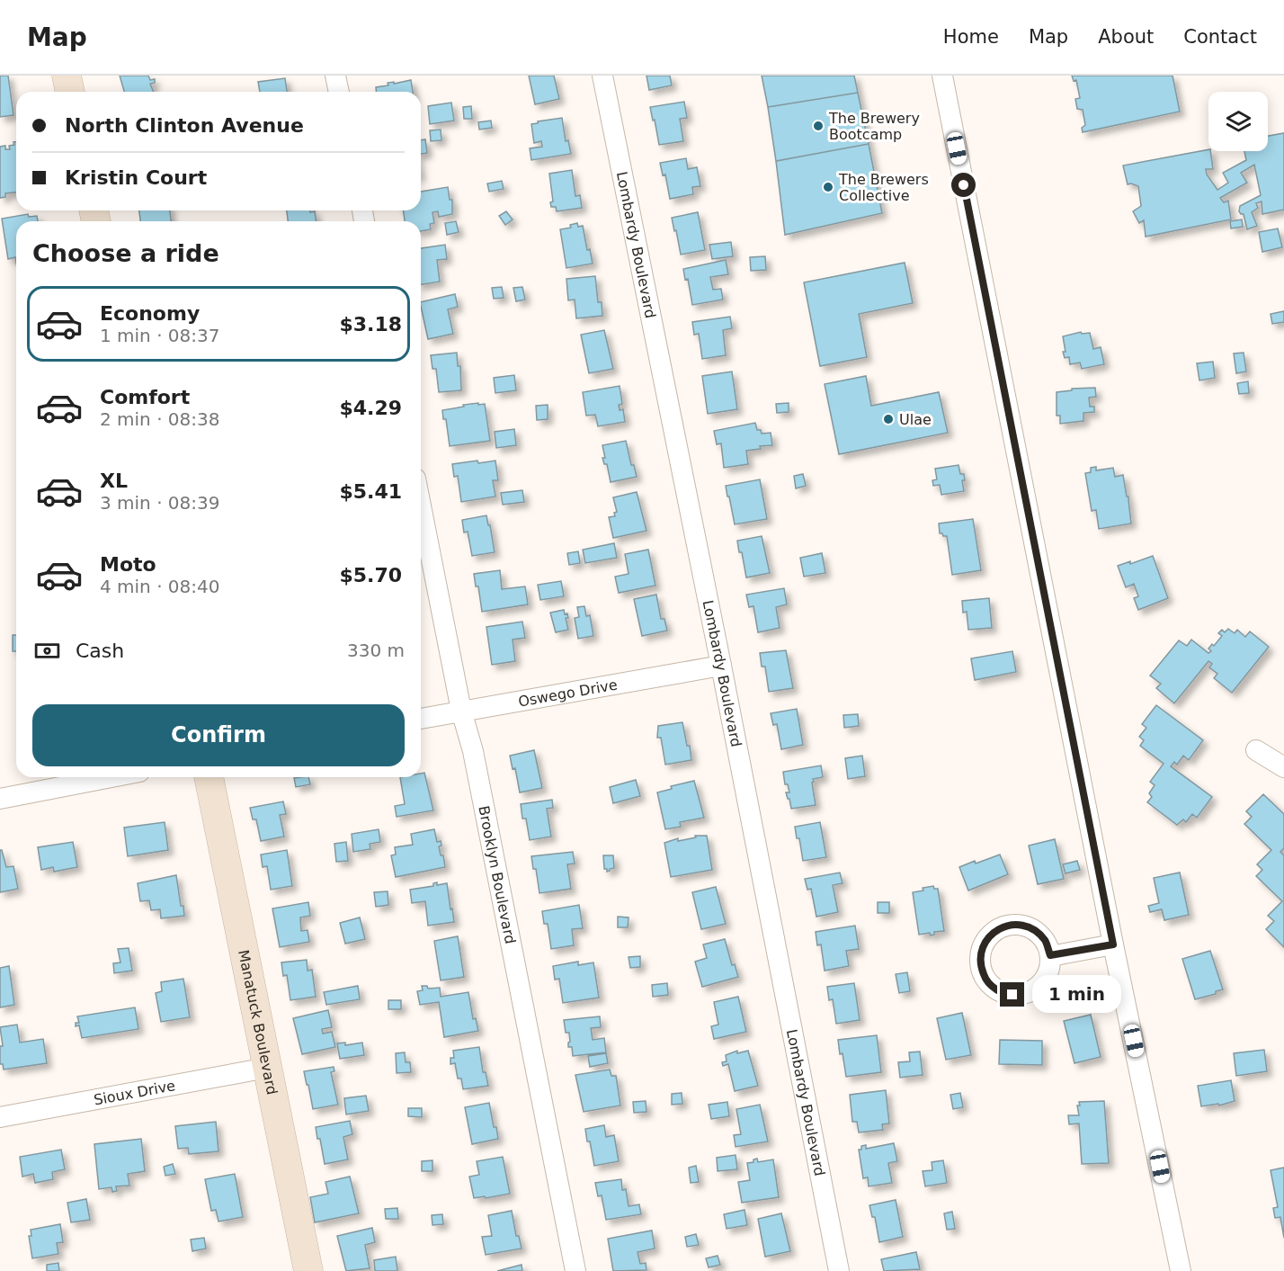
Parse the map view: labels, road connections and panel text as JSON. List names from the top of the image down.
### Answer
{
  "streets": {
    "street": [
      "Lombardy Boulevard",
      "Oswego Drive",
      "Brooklyn Boulevard",
      "Manatuck Boulevard",
      "Sioux Drive"
    ]
  },
  "crossings": [
    ["Lombardy Boulevard", "Oswego Drive"],
    ["Oswego Drive", "Brooklyn Boulevard"],
    ["Manatuck Boulevard", "Sioux Drive"]
  ],
  "places": ["The Brewery Bootcamp", "The Brewers Collective", "Ulae"],
  "page": {
    "header": "Map",
    "nav": [
      "Home",
      "Map",
      "About",
      "Contact"
    ],
    "banner": ["North Clinton Avenue", "Kristin Court"],
    "heading": "Choose a ride",
    "list": [
      {
        "name": "Economy",
        "note": "1 min · 08:37",
        "value": "$3.18"
      },
      {
        "name": "Comfort",
        "note": "2 min · 08:38",
        "value": "$4.29"
      },
      {
        "name": "XL",
        "note": "3 min · 08:39",
        "value": "$5.41"
      },
      {
        "name": "Moto",
        "note": "4 min · 08:40",
        "value": "$5.70"
      }
    ],
    "pay": ["Cash", "330 m"],
    "buttons": "Confirm",
    "bubble": "1 min"
  }
}
